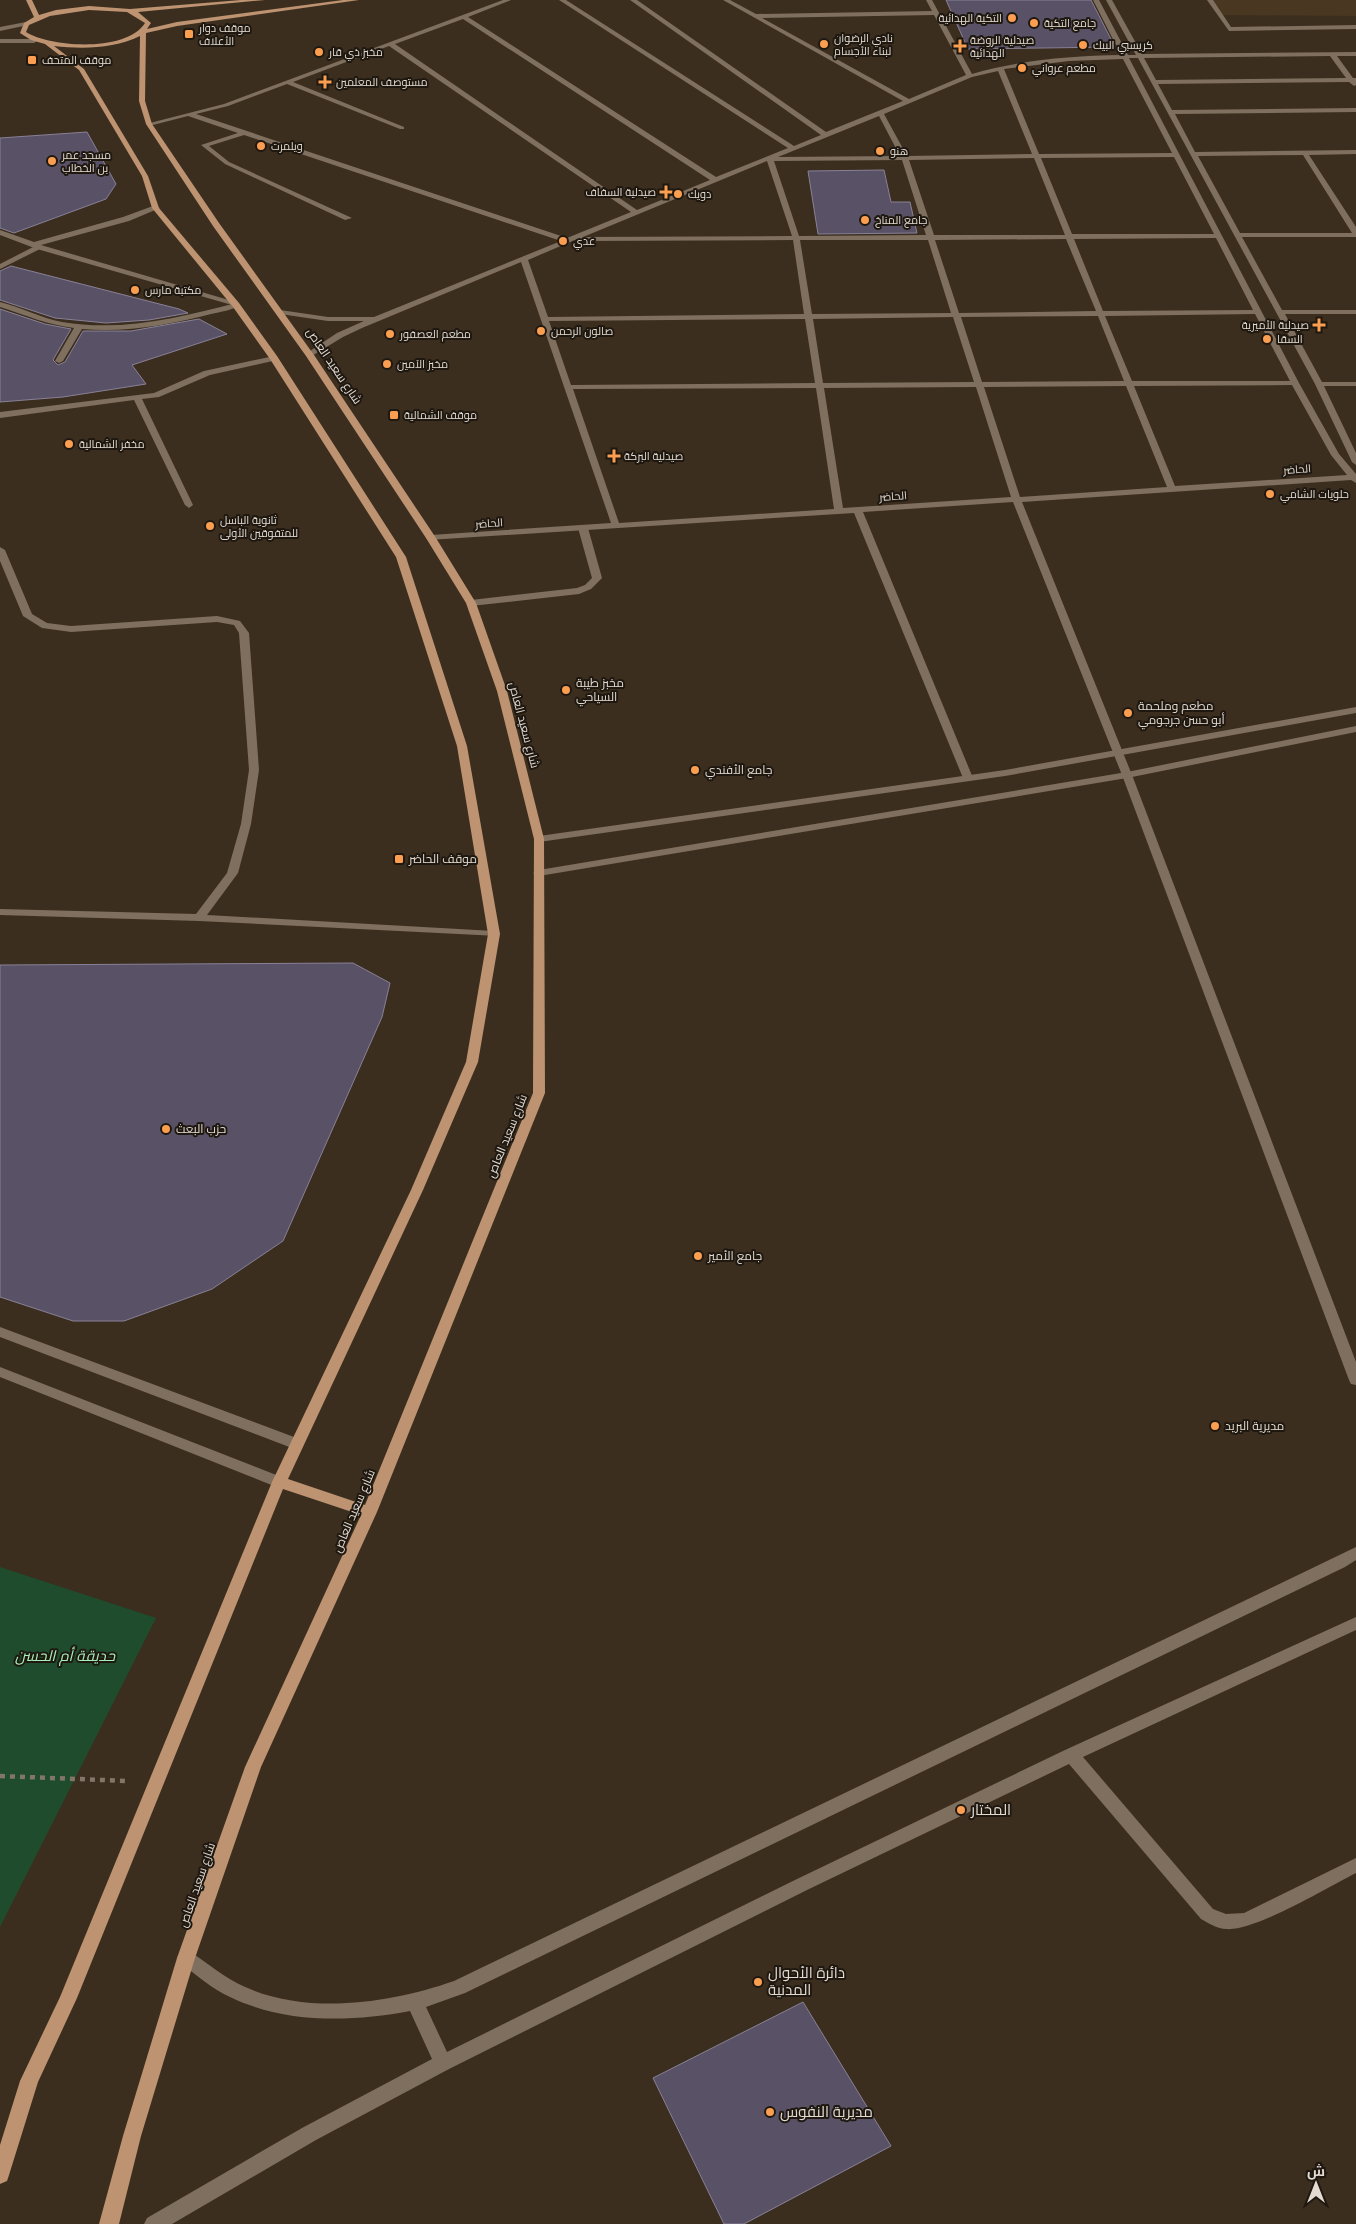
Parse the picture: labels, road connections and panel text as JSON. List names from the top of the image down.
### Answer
{
  "streets": {
    "main road": ["شارع سعيد العاص"],
    "street": ["الحاضر"]
  },
  "crossings": [
    ["شارع سعيد العاص", "الحاضر"]
  ],
  "parks": ["حديقة أم الحسن"],
  "places": {
    "other": [
      "التكية الهدائية",
      "جامع التكية",
      "نادي الرضوان لبناء الأجسام",
      "كريسبي البيك",
      "مخبز ذي قار",
      "مطعم عرواني",
      "ويلمرت",
      "هنو",
      "مسجد عمر بن الخطاب",
      "دويك",
      "جامع المناخ",
      "عدي",
      "مكتبة مارس",
      "صالون الرحمن",
      "مطعم العصفور",
      "السقا",
      "مخبز الآمين",
      "مخفر الشمالية",
      "حلويات الشامي",
      "ثانوية الباسل للمتفوقين الأولى",
      "مخبز طيبة السياحي",
      "مطعم وملحمة أبو حسن جرجومي",
      "جامع الأفندي",
      "حزب البعث",
      "جامع الأمير",
      "مديرية البريد",
      "المختار",
      "دائرة الأحوال المدنية",
      "مديرية النفوس"
    ],
    "transit": [
      "موقف دوار الأعلاف",
      "موقف المتحف",
      "موقف الشمالية",
      "موقف الحاضر"
    ],
    "health": [
      "صيدلية الروضة الهدائية",
      "مستوصف المعلمين",
      "صيدلية السفاف",
      "صيدلية الأميرية",
      "صيدلية البركة"
    ]
  },
  "north": "top"
}
